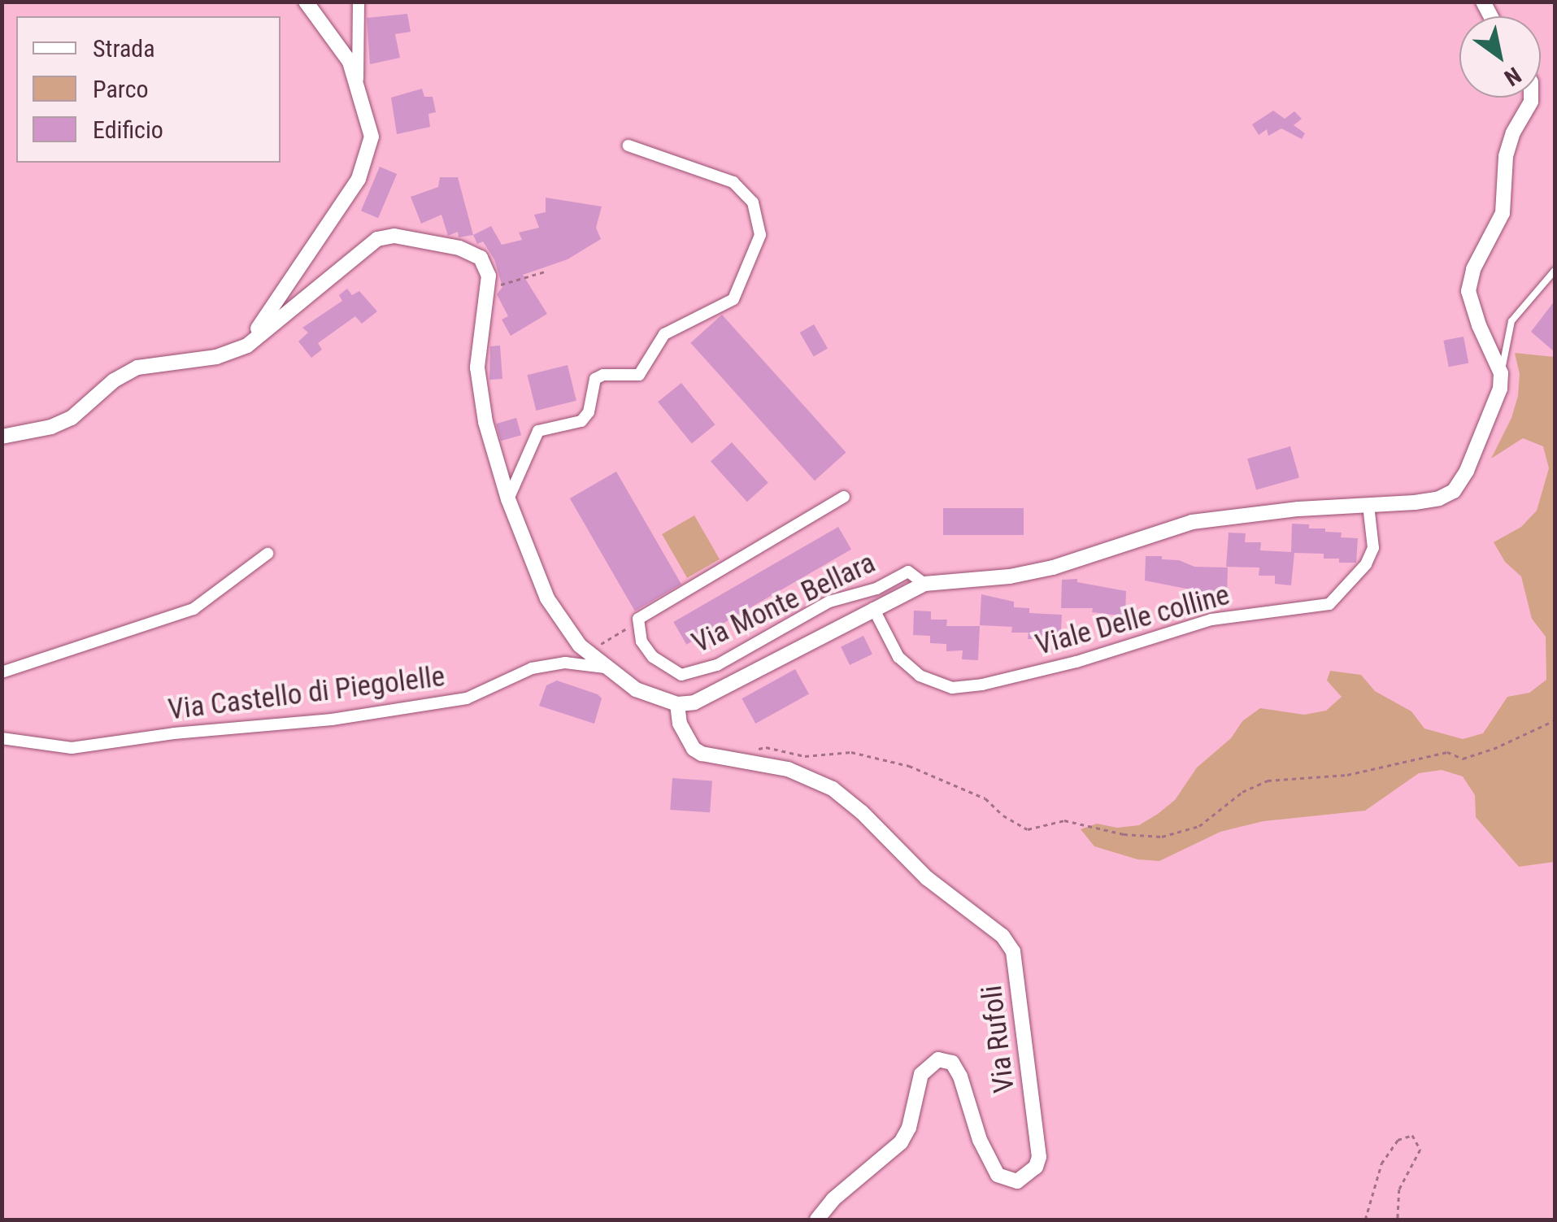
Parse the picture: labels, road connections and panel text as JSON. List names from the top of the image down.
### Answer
{
  "streets": {
    "street": [
      "Via Monte Bellara",
      "Viale Delle colline",
      "Via Castello di Piegolelle",
      "Via Rufoli"
    ]
  },
  "legend": ["Strada", "Parco", "Edificio"],
  "north": "bottom right"
}
